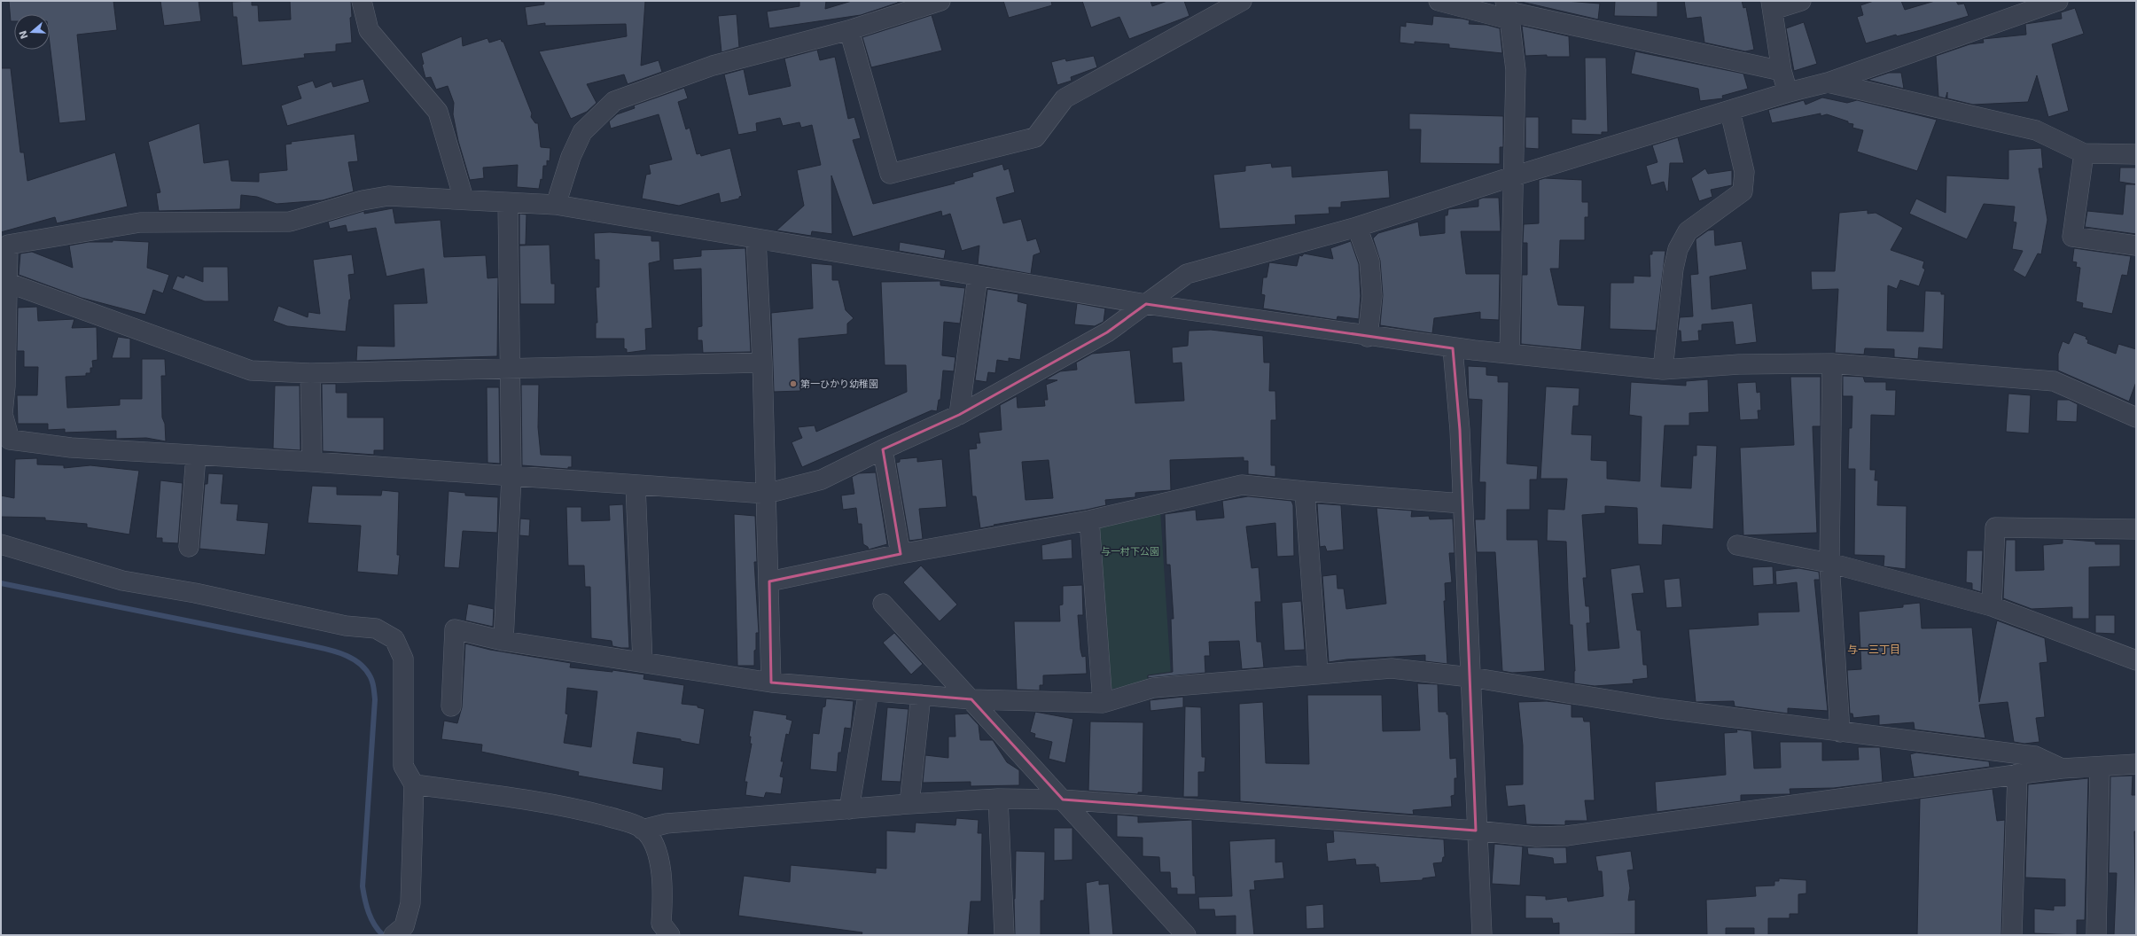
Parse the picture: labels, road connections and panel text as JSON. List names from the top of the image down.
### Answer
{
  "districts": ["与一三丁目"],
  "parks": ["与一村下公園"],
  "places": ["第一ひかり幼稚園"],
  "north": "left"
}
